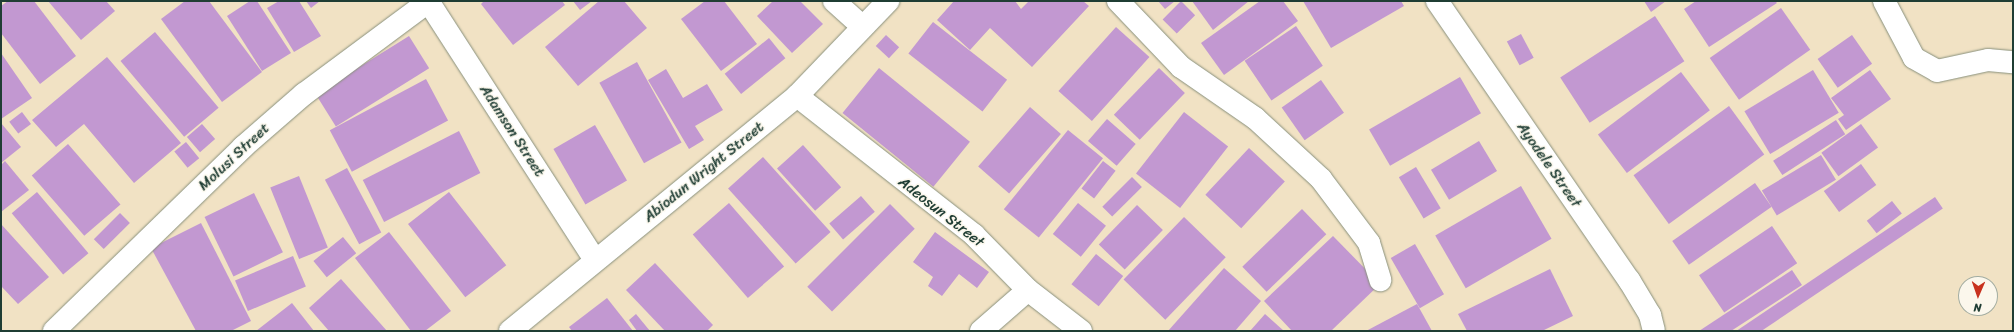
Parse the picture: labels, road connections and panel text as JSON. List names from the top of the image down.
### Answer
{
  "streets": {
    "street": [
      "Adamson Street",
      "Molusi Street",
      "Ayodele Street",
      "Abiodun Wright Street",
      "Adeosun Street"
    ]
  },
  "crossings": [
    ["Adamson Street", "Molusi Street"],
    ["Adamson Street", "Abiodun Wright Street"],
    ["Abiodun Wright Street", "Adeosun Street"]
  ],
  "north": "bottom"
}
